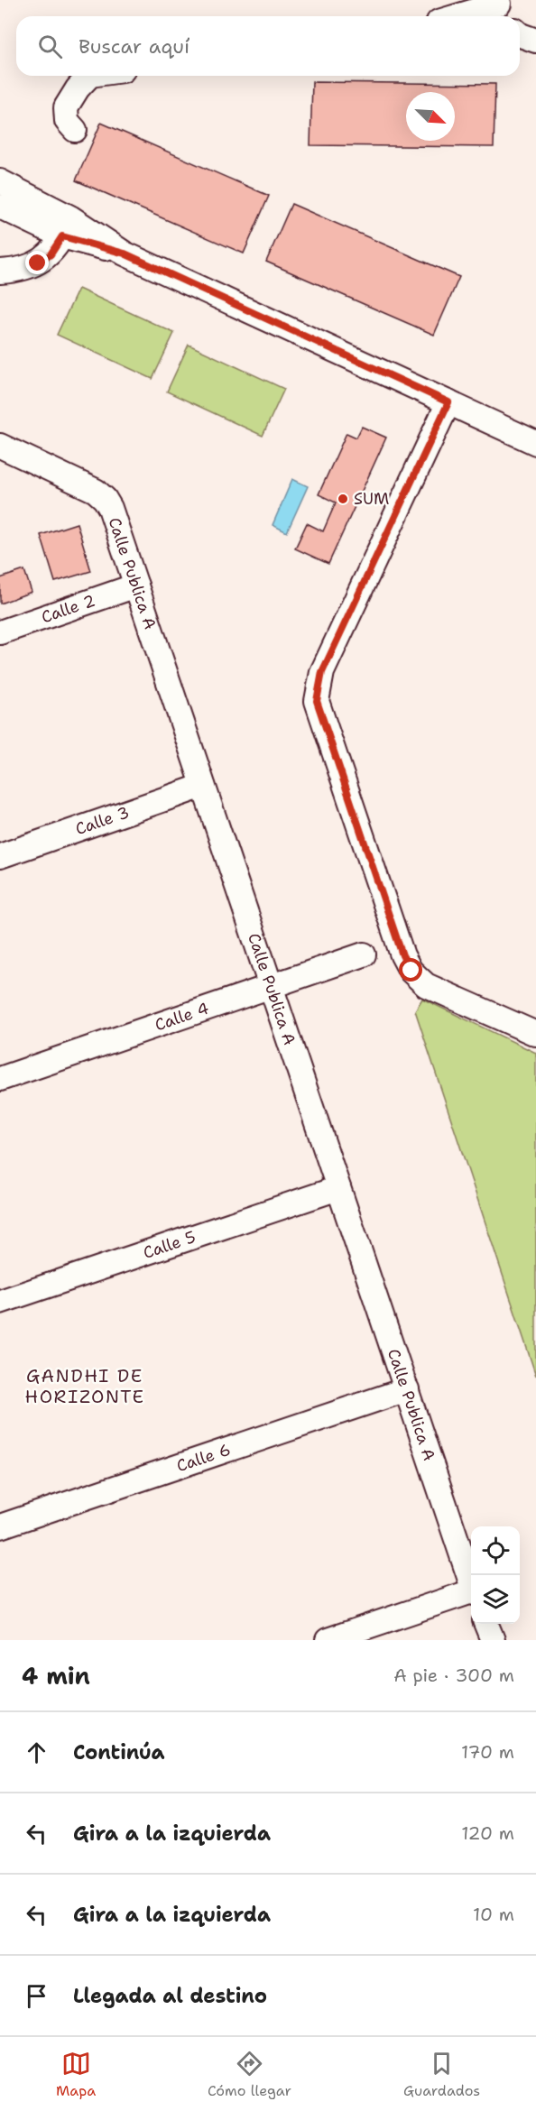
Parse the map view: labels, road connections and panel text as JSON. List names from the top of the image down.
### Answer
{
  "streets": {
    "street": [
      "Calle Publica A",
      "Calle 2",
      "Calle 3",
      "Calle 4",
      "Calle 5",
      "Calle 6"
    ]
  },
  "crossings": [
    ["Calle Publica A", "Calle 2"],
    ["Calle Publica A", "Calle 3"],
    ["Calle Publica A", "Calle 4"],
    ["Calle Publica A", "Calle 5"],
    ["Calle Publica A", "Calle 6"]
  ],
  "districts": ["GANDHI DE HORIZONTE"],
  "places": ["SUM"],
  "north": "bottom right",
  "page": {
    "search": "Buscar aquí",
    "heading": ["4 min", "A pie · 300 m"],
    "list": [
      ["Continúa", "170 m"],
      ["Gira a la izquierda", "120 m"],
      ["Gira a la izquierda", "10 m"],
      "Llegada al destino"
    ],
    "nav": ["Mapa", "Cómo llegar", "Guardados"]
  }
}
